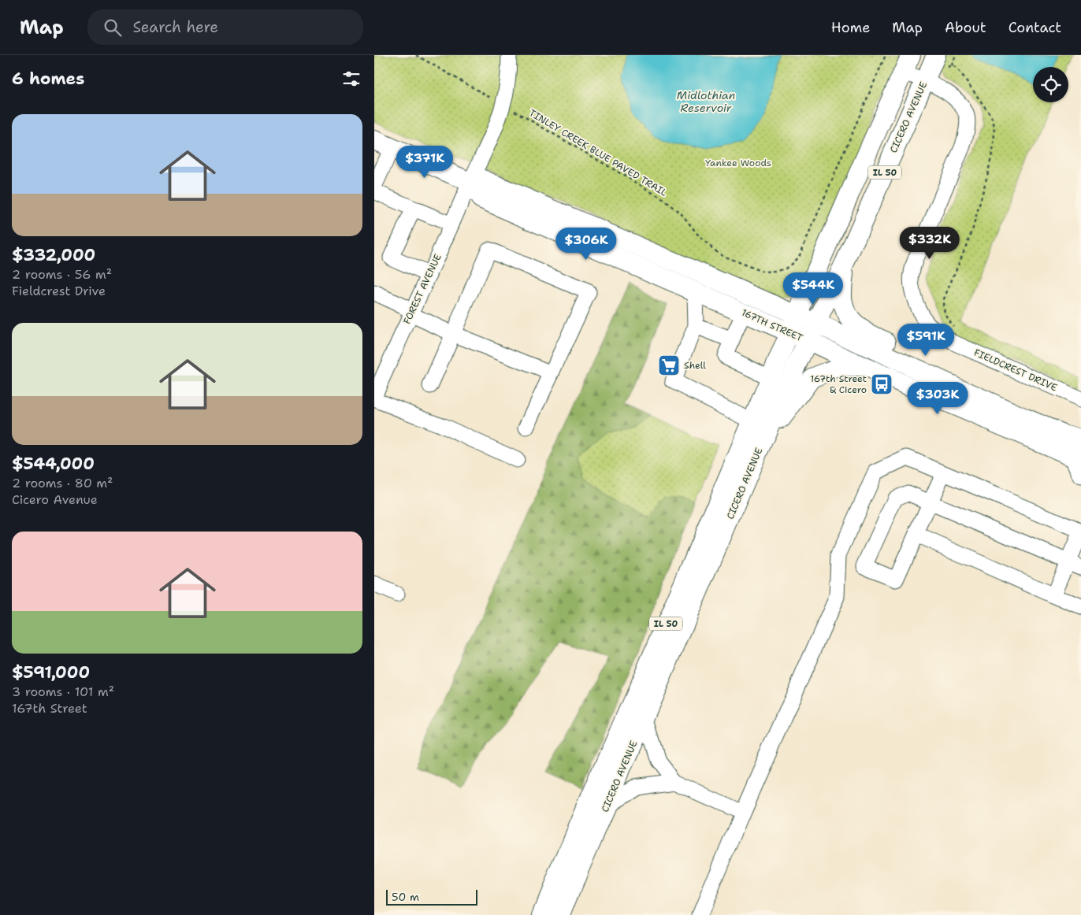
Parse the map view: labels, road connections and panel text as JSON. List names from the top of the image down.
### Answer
{
  "streets": {
    "main road": ["CICERO AVENUE", "IL 50", "167TH STREET"],
    "street": ["FOREST AVENUE", "FIELDCREST DRIVE"],
    "path": ["TINLEY CREEK BLUE PAVED TRAIL"]
  },
  "crossings": [
    ["CICERO AVENUE", "167TH STREET"],
    ["CICERO AVENUE", "FIELDCREST DRIVE"],
    ["TINLEY CREEK BLUE PAVED TRAIL", "FOREST AVENUE"],
    ["FOREST AVENUE", "167TH STREET"]
  ],
  "water": ["Midlothian Reservoir"],
  "parks": ["Yankee Woods"],
  "places": {
    "supermarket": ["Shell"],
    "bus stop": ["167th Street & Cicero"]
  },
  "scale_bar": "50 m",
  "page": {
    "header": "Map",
    "search": "Search here",
    "nav": [
      "Home",
      "Map",
      "About",
      "Contact"
    ],
    "heading": "6 homes",
    "list": [
      {
        "name": "$332,000",
        "note": "2 rooms · 56 m² · Fieldcrest Drive"
      },
      {
        "name": "$544,000",
        "note": "2 rooms · 80 m² · Cicero Avenue"
      },
      {
        "name": "$591,000",
        "note": "3 rooms · 101 m² · 167th Street"
      }
    ],
    "price": [
      "$371K",
      "$332K",
      "$306K",
      "$544K",
      "$591K",
      "$303K"
    ],
    "scale": "50 m"
  }
}
